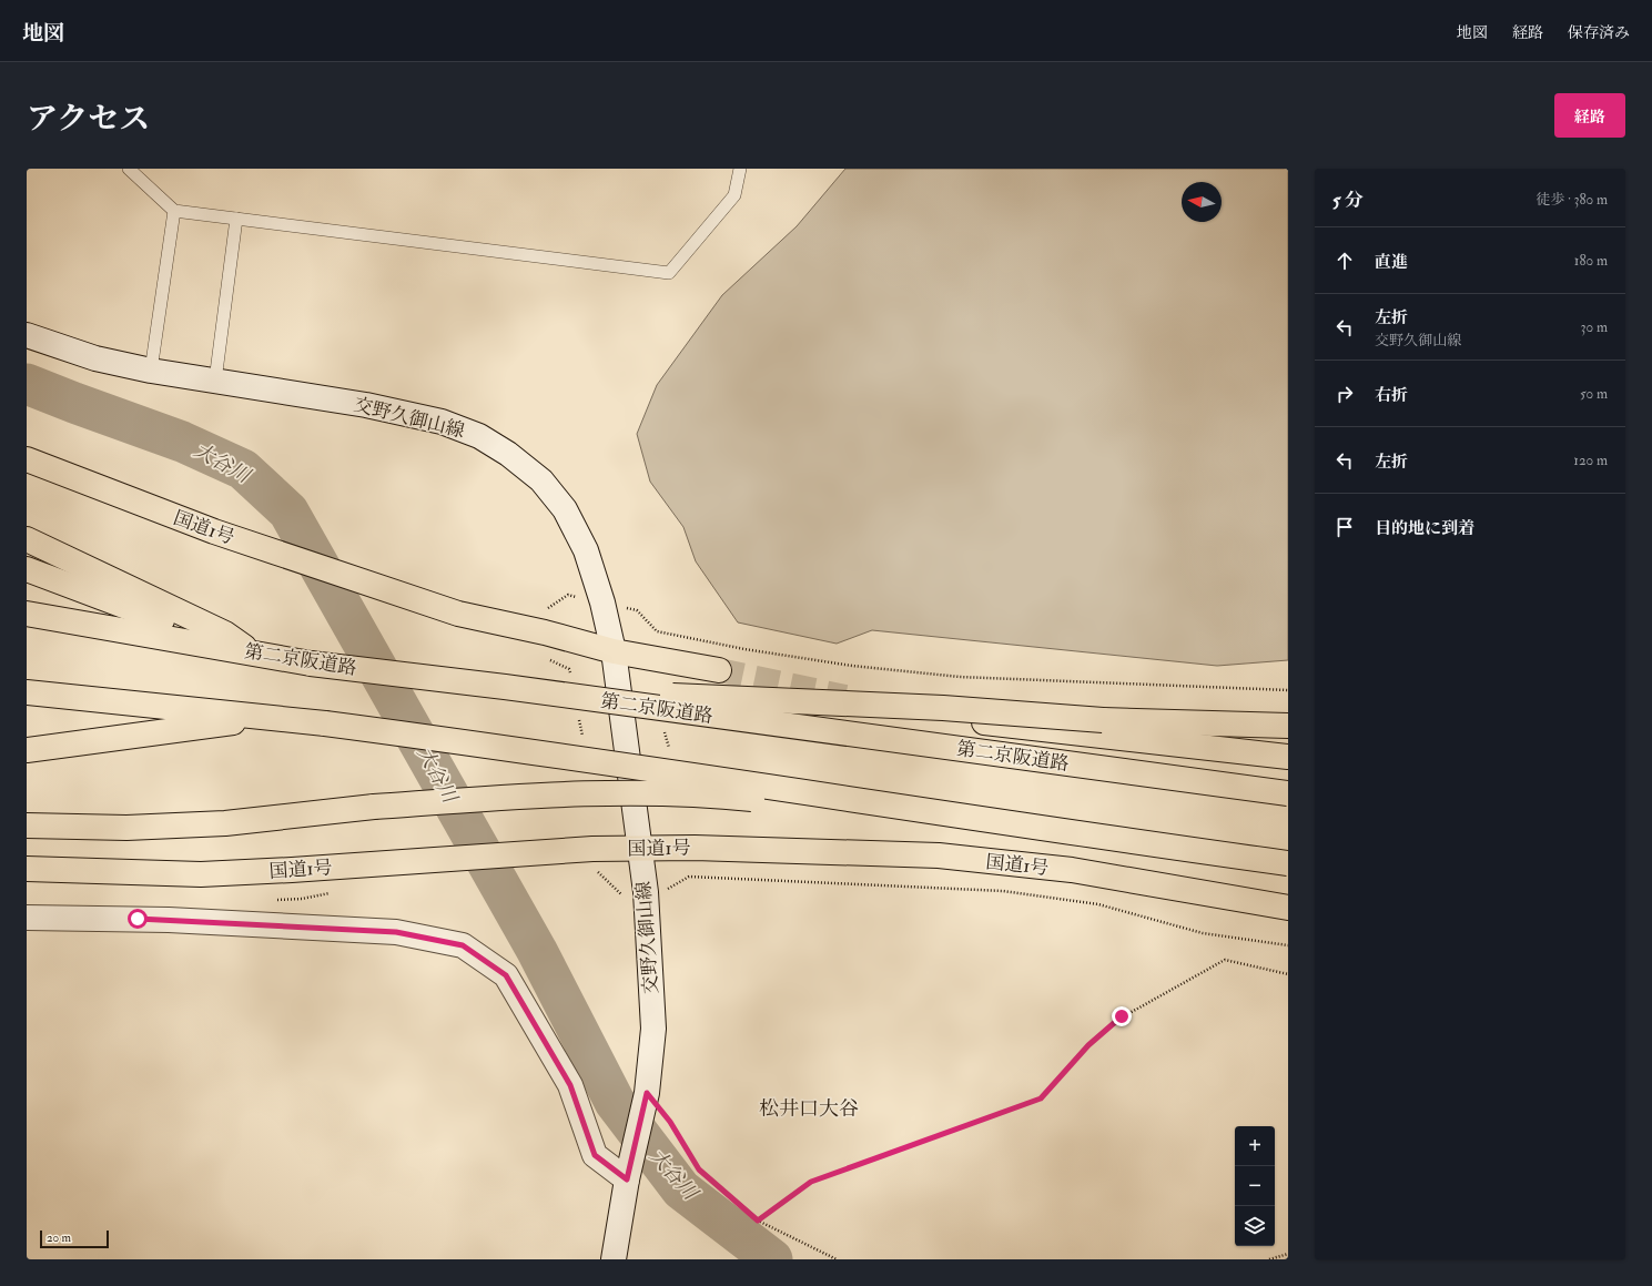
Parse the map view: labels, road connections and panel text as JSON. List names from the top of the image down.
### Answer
{
  "streets": {
    "highway": ["国道1号", "第二京阪道路"],
    "main road": ["交野久御山線"]
  },
  "crossings": [
    ["交野久御山線", "国道1号"]
  ],
  "districts": ["松井口大谷"],
  "water": ["大谷川"],
  "scale_bar": "20 m",
  "north": "left",
  "page": {
    "header": "地図",
    "nav": ["地図", "経路", "保存済み"],
    "title": "アクセス",
    "buttons": "経路",
    "heading": ["5 分", "徒歩 · 380 m"],
    "list": [
      ["直進", "180 m"],
      ["左折", "交野久御山線", "30 m"],
      ["右折", "50 m"],
      ["左折", "120 m"],
      "目的地に到着"
    ],
    "map_buttons": ["+", "−"],
    "scale": "20 m"
  }
}
